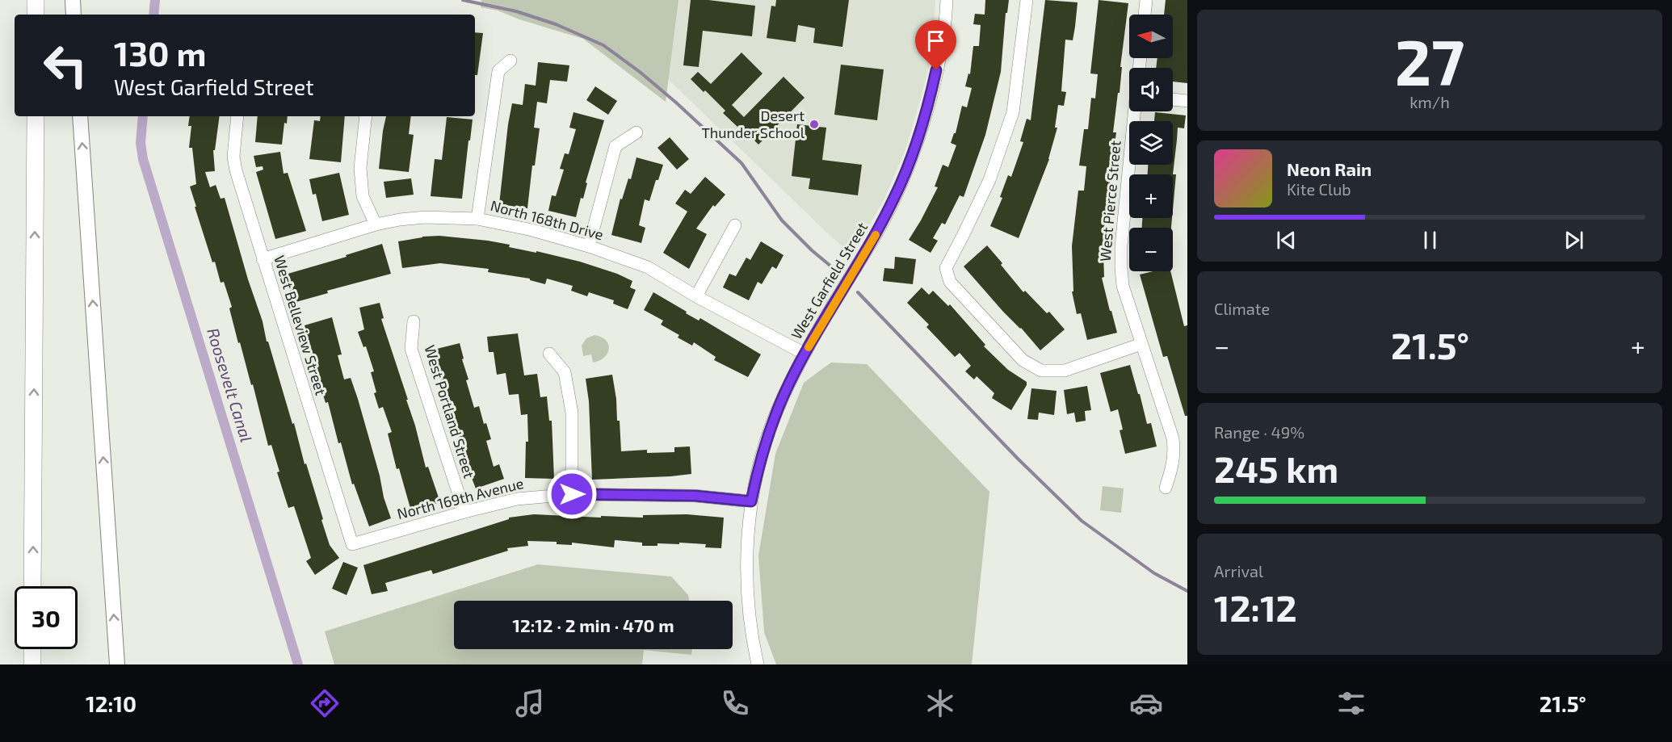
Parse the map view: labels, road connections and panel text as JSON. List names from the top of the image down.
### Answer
{
  "streets": {
    "street": [
      "West Pierce Street",
      "North 168th Drive",
      "West Garfield Street",
      "West Belleview Street",
      "West Portland Street",
      "North 169th Avenue"
    ]
  },
  "crossings": [
    ["North 168th Drive", "West Garfield Street"],
    ["North 168th Drive", "West Belleview Street"],
    ["West Garfield Street", "North 169th Avenue"],
    ["West Belleview Street", "North 169th Avenue"],
    ["West Portland Street", "North 169th Avenue"]
  ],
  "water": ["Roosevelt Canal"],
  "places": ["Desert Thunder School"],
  "north": "left",
  "page": {
    "tile": [
      ["27", "km/h"],
      "Climate",
      ["Range · 49%", "245 km"],
      ["Arrival", "12:12"]
    ],
    "map_buttons": ["+", "−"],
    "turn": ["130 m", "West Garfield Street"],
    "song": ["Neon Rain", "Kite Club"],
    "heat": ["−", "21.5°", "+"],
    "limit": "30",
    "trip": "12:12 · 2 min · 470 m",
    "tabs": ["12:10", "21.5°"]
  }
}
